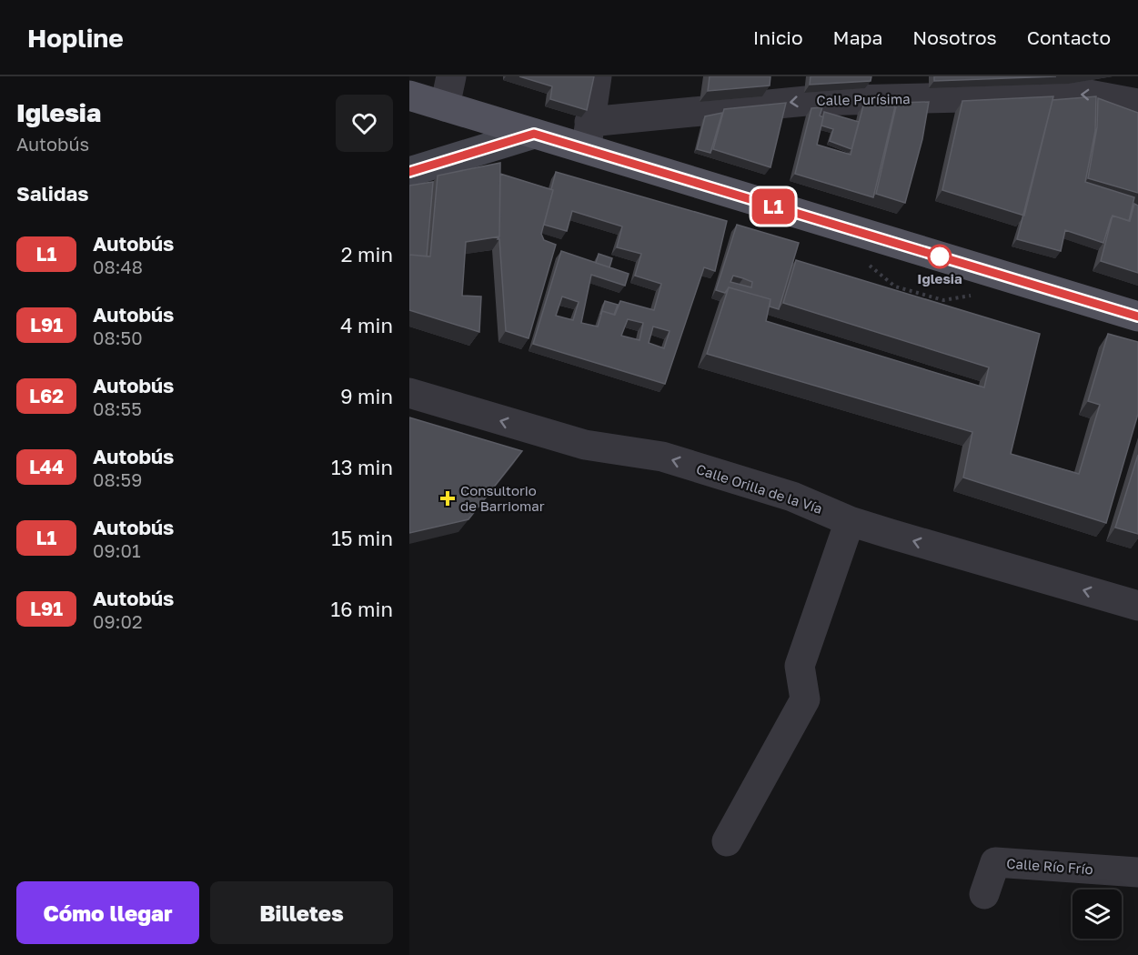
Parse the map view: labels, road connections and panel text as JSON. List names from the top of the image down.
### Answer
{
  "streets": {
    "street": ["Calle Purísima", "Calle Orilla de la Vía", "Calle Río Frío"]
  },
  "one_way": ["Calle Purísima", "Calle Orilla de la Vía"],
  "places": {
    "other": ["Iglesia"],
    "health": ["Consultorio de Barriomar"]
  },
  "lines": ["bus line L1"],
  "page": {
    "header": "Hopline",
    "nav": [
      "Inicio",
      "Mapa",
      "Nosotros",
      "Contacto"
    ],
    "heading": [
      ["Iglesia", "Autobús"],
      "Salidas"
    ],
    "on_map": "L1",
    "list": [
      {
        "mark": "L1",
        "name": "Autobús",
        "note": "08:48",
        "value": "2 min"
      },
      {
        "mark": "L91",
        "name": "Autobús",
        "note": "08:50",
        "value": "4 min"
      },
      {
        "mark": "L62",
        "name": "Autobús",
        "note": "08:55",
        "value": "9 min"
      },
      {
        "mark": "L44",
        "name": "Autobús",
        "note": "08:59",
        "value": "13 min"
      },
      {
        "mark": "L1",
        "name": "Autobús",
        "note": "09:01",
        "value": "15 min"
      },
      {
        "mark": "L91",
        "name": "Autobús",
        "note": "09:02",
        "value": "16 min"
      }
    ],
    "buttons": ["Cómo llegar", "Billetes"]
  }
}
